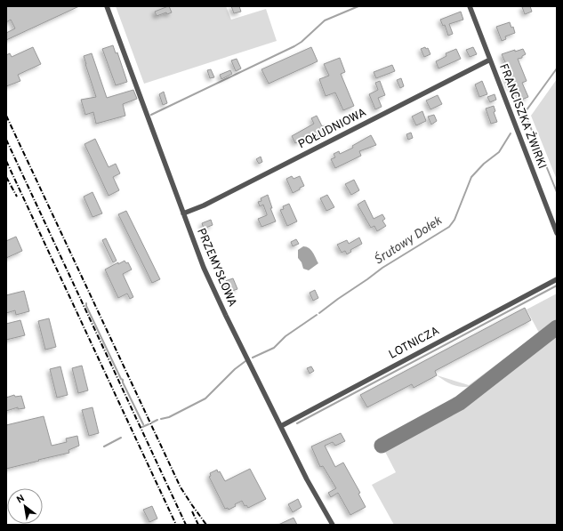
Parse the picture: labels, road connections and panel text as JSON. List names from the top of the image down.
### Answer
{
  "streets": {
    "street": [
      "FRANCISZKA ŻWIRKI",
      "POŁUDNIOWA",
      "PRZEMYSŁOWA",
      "LOTNICZA"
    ]
  },
  "crossings": [
    ["FRANCISZKA ŻWIRKI", "POŁUDNIOWA"],
    ["POŁUDNIOWA", "PRZEMYSŁOWA"],
    ["PRZEMYSŁOWA", "LOTNICZA"]
  ],
  "water": ["Śrutowy Dołek"],
  "north": "top left"
}
